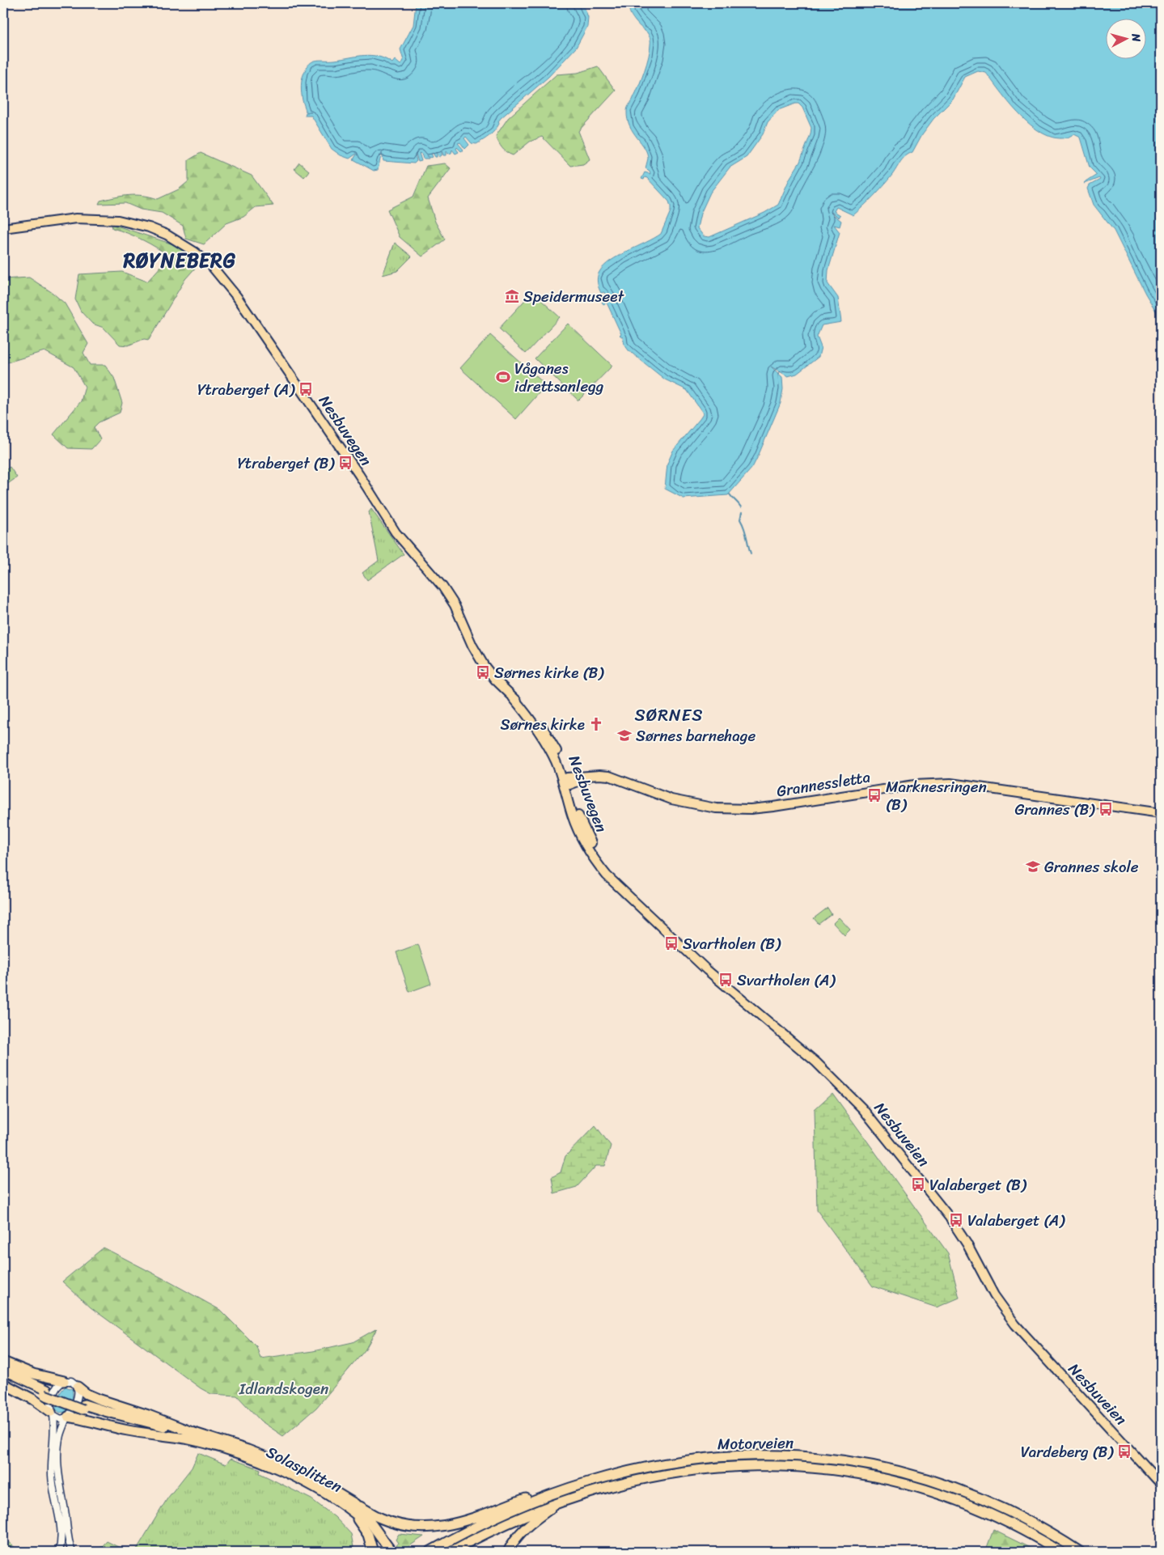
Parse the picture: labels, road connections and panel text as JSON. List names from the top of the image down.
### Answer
{
  "streets": {
    "highway": ["Motorveien", "Solasplitten"],
    "main road": ["Nesbuvegen", "Grannessletta", "Nesbuveien"]
  },
  "crossings": [
    ["Nesbuvegen", "Grannessletta"],
    ["Nesbuvegen", "Nesbuveien"]
  ],
  "districts": ["RØYNEBERG", "SØRNES"],
  "parks": ["Idlandskogen"],
  "places": {
    "museum": ["Speidermuseet"],
    "sports": ["Våganes idrettsanlegg"],
    "bus stop": [
      "Ytraberget (A)",
      "Ytraberget (B)",
      "Sørnes kirke (B)",
      "Marknesringen (B)",
      "Grannes (B)",
      "Svartholen (B)",
      "Svartholen (A)",
      "Valaberget (B)",
      "Valaberget (A)",
      "Vardeberg (B)"
    ],
    "church": ["Sørnes kirke"],
    "school or university": ["Sørnes barnehage", "Grannes skole"]
  },
  "north": "right"
}
